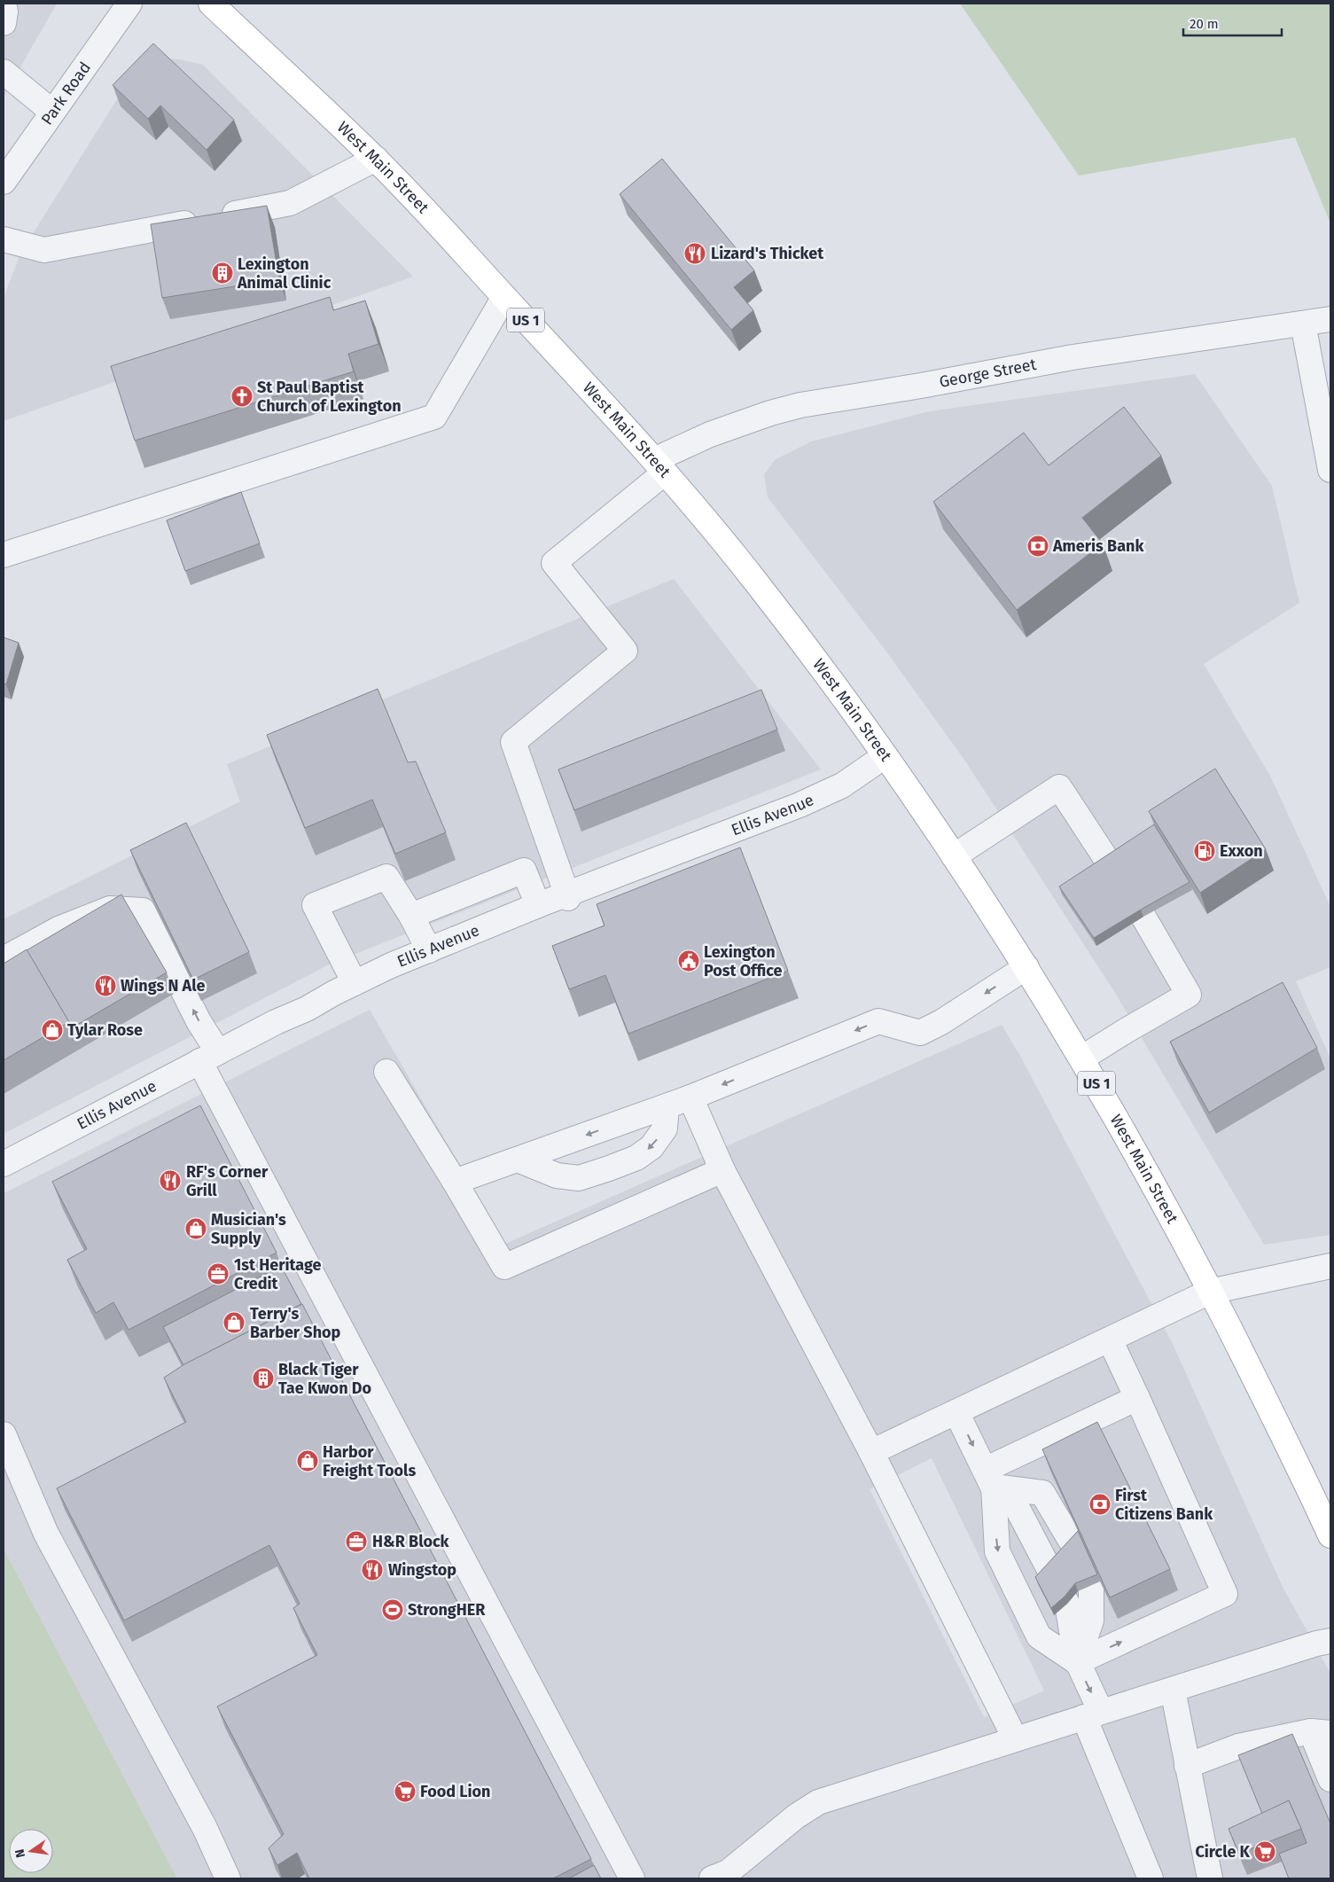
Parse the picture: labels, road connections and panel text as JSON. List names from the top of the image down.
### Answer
{
  "streets": {
    "main road": ["West Main Street", "US 1"],
    "street": ["Park Road", "George Street", "Ellis Avenue"]
  },
  "crossings": [
    ["West Main Street", "George Street"],
    ["West Main Street", "Ellis Avenue"],
    ["George Street", "Ellis Avenue"]
  ],
  "places": {
    "restaurant": [
      "Lizard's Thicket",
      "Wings N Ale",
      "RF's Corner Grill",
      "Wingstop"
    ],
    "building": ["Lexington Animal Clinic", "Black Tiger Tae Kwon Do"],
    "church": ["St Paul Baptist Church of Lexington"],
    "bank": ["Ameris Bank", "First Citizens Bank"],
    "fuel station": ["Exxon"],
    "public building": ["Lexington Post Office"],
    "shop": [
      "Tylar Rose",
      "Musician's Supply",
      "Terry's Barber Shop",
      "Harbor Freight Tools"
    ],
    "office": ["1st Heritage Credit", "H&R Block"],
    "sports": ["StrongHER"],
    "supermarket": ["Food Lion", "Circle K"]
  },
  "scale_bar": "20 m",
  "north": "left"
}
